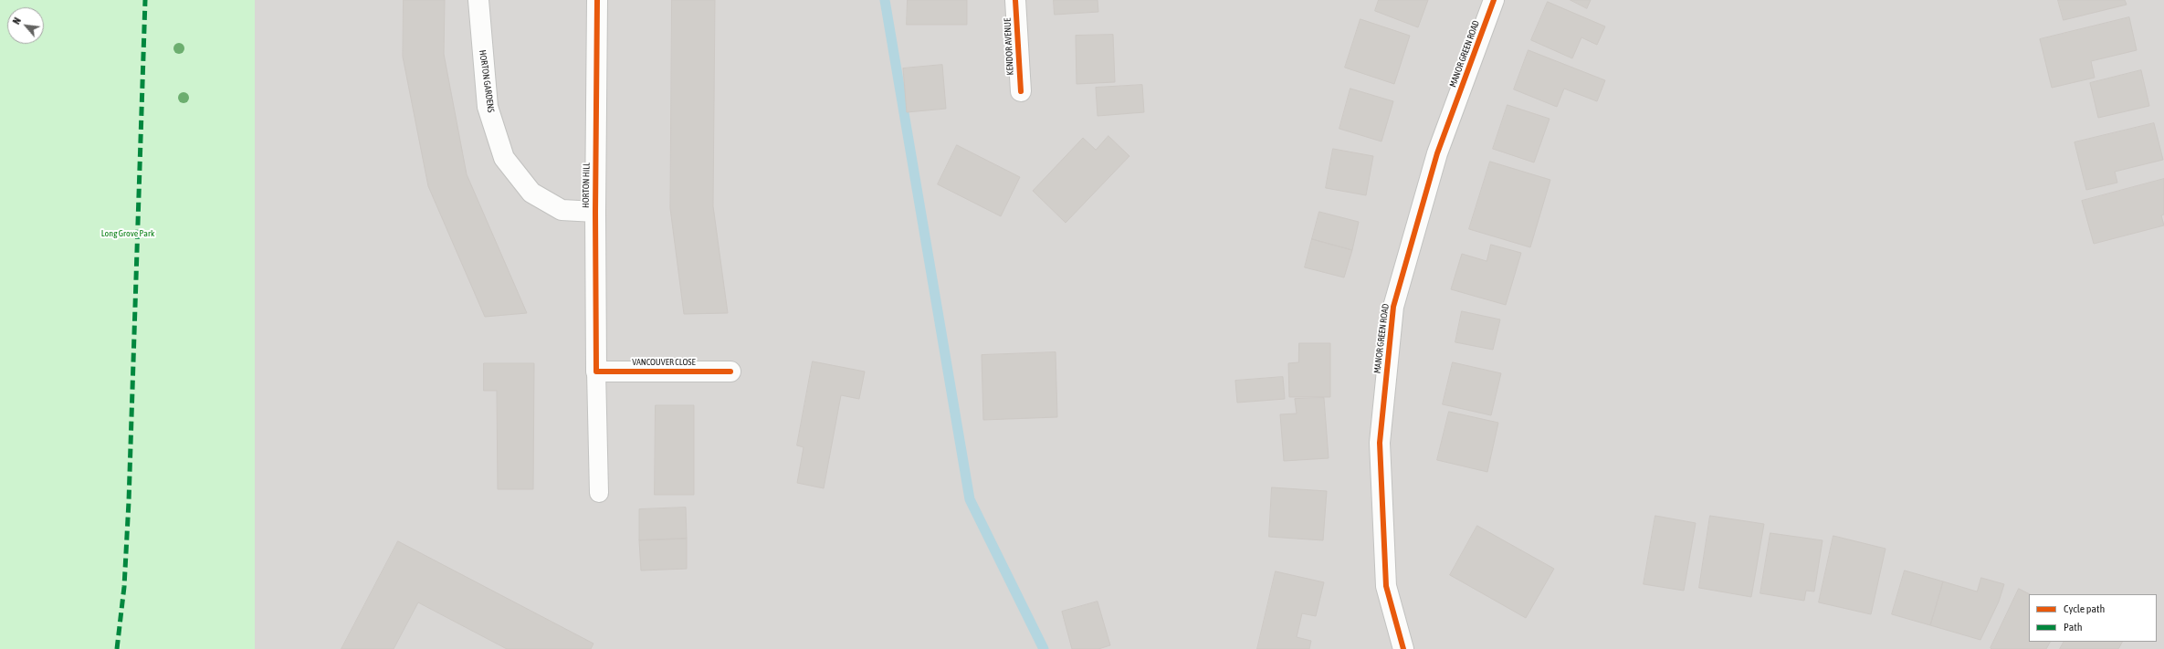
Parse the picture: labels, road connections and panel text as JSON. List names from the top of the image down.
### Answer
{
  "streets": {
    "street": [
      "KENDOR AVENUE",
      "MANOR GREEN ROAD",
      "HORTON GARDENS",
      "HORTON HILL",
      "VANCOUVER CLOSE"
    ]
  },
  "crossings": [
    ["HORTON GARDENS", "HORTON HILL"],
    ["HORTON HILL", "VANCOUVER CLOSE"]
  ],
  "parks": ["Long Grove Park"],
  "legend": ["Cycle path", "Path"],
  "north": "top left"
}
